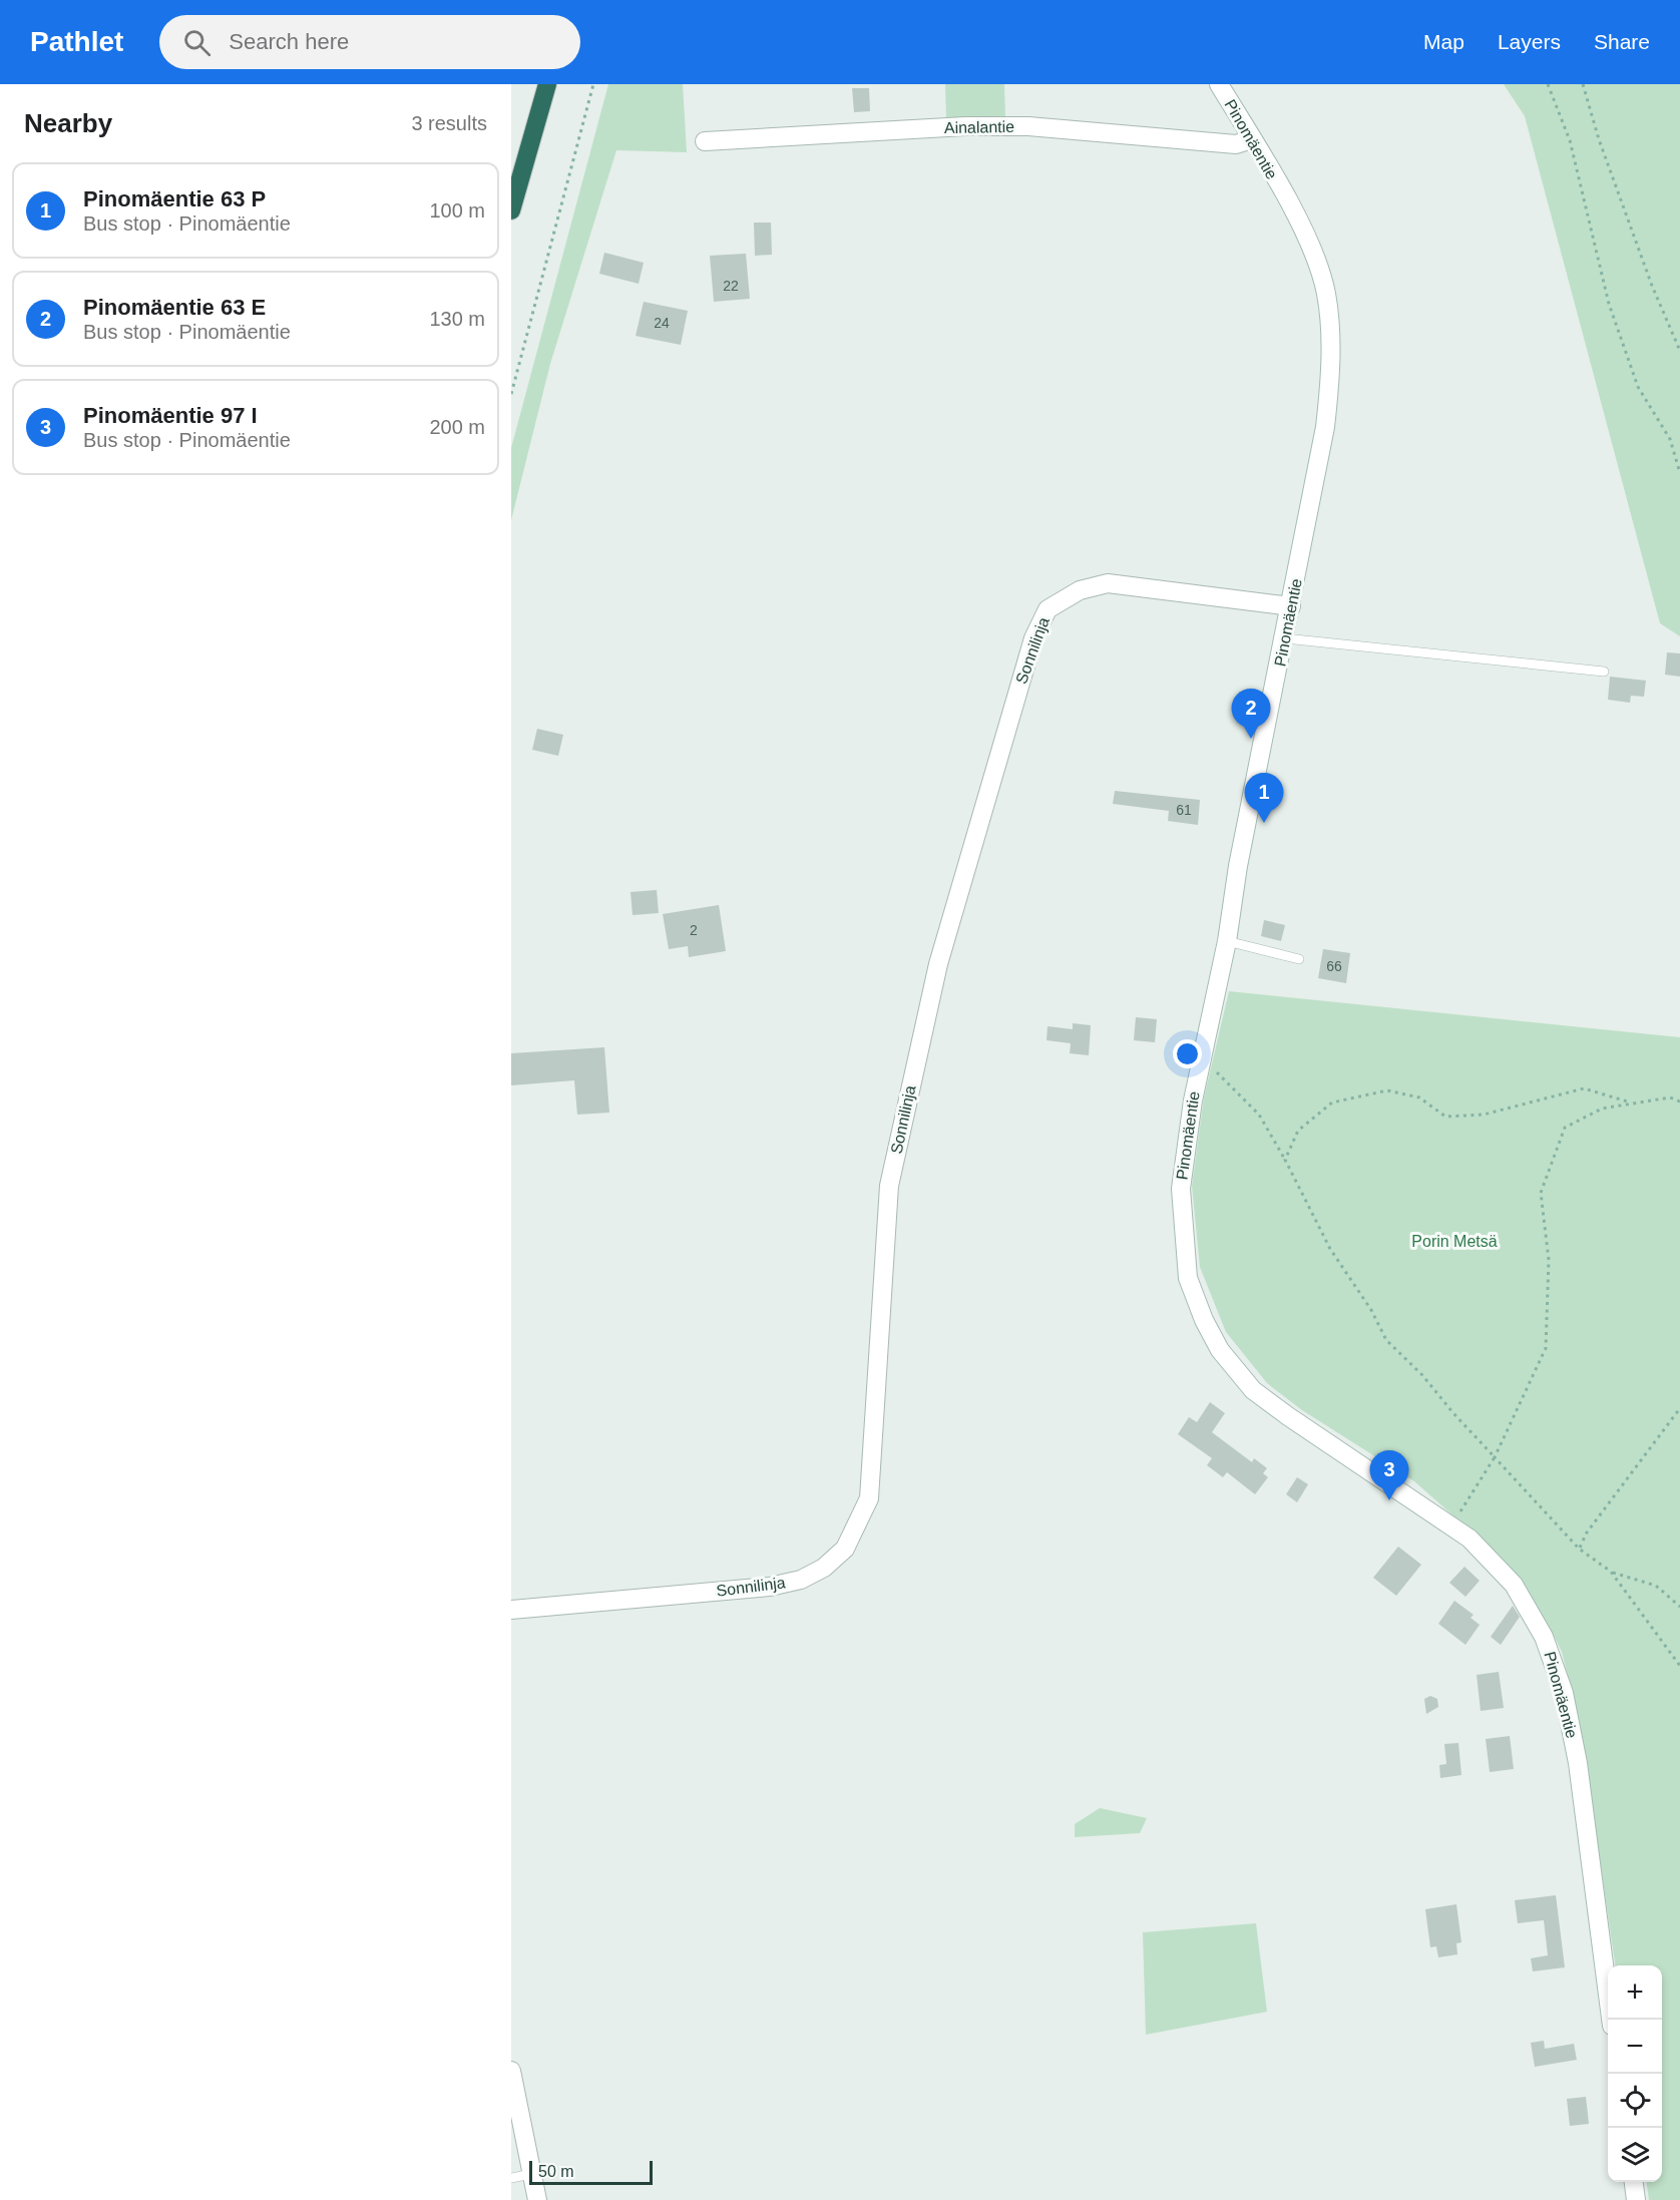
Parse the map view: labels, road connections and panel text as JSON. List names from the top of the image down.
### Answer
{
  "streets": {
    "street": ["Ainalantie", "Pinomäentie", "Sonnilinja"]
  },
  "crossings": [
    ["Ainalantie", "Pinomäentie"],
    ["Pinomäentie", "Sonnilinja"]
  ],
  "parks": ["Porin Metsä"],
  "house_numbers": [
    "22",
    "24",
    "61",
    "2",
    "66"
  ],
  "scale_bar": "50 m",
  "page": {
    "header": "Pathlet",
    "search": "Search here",
    "nav": ["Map", "Layers", "Share"],
    "heading": ["Nearby", "3 results"],
    "list": [
      {
        "mark": "1",
        "name": "Pinomäentie 63 P",
        "note": "Bus stop · Pinomäentie",
        "value": "100 m"
      },
      {
        "mark": "2",
        "name": "Pinomäentie 63 E",
        "note": "Bus stop · Pinomäentie",
        "value": "130 m"
      },
      {
        "mark": "3",
        "name": "Pinomäentie 97 I",
        "note": "Bus stop · Pinomäentie",
        "value": "200 m"
      }
    ],
    "pins": ["2", "1", "3"],
    "map_buttons": ["+", "−"],
    "scale": "50 m"
  }
}
